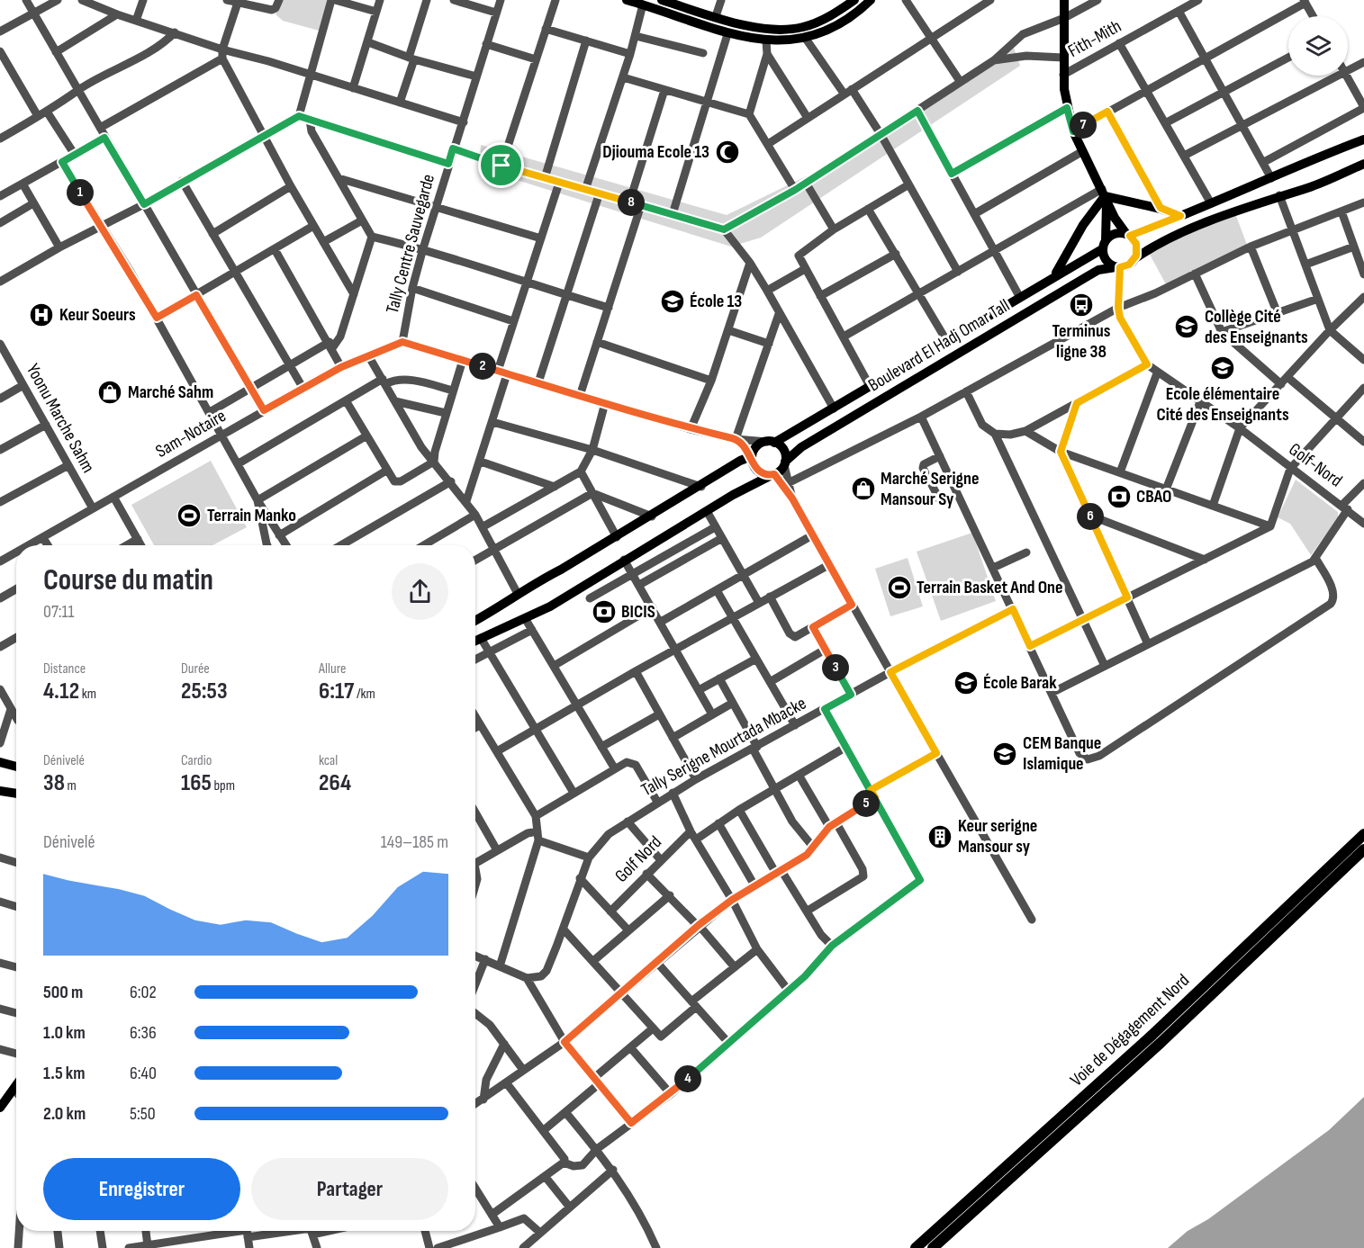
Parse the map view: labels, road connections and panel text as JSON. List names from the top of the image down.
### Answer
{
  "streets": {
    "highway": ["Voie de Dégagement Nord"],
    "main road": ["Boulevard El Hadj Omar Tall"],
    "street": [
      "Fith-Mith",
      "Tally Centre Sauvegarde",
      "Yoonu Marche Sahm",
      "Sam-Notaire",
      "Golf-Nord",
      "Tally Serigne Mourtada Mbacke",
      "Golf Nord"
    ]
  },
  "crossings": [
    ["Tally Centre Sauvegarde", "Sam-Notaire"],
    ["Boulevard El Hadj Omar Tall", "Golf-Nord"],
    ["Yoonu Marche Sahm", "Sam-Notaire"]
  ],
  "places": {
    "mosque": ["Djiouma Ecole 13"],
    "school or university": [
      "École 13",
      "Collège Cité des Enseignants",
      "Ecole élémentaire Cité des Enseignants",
      "École Barak",
      "CEM Banque Islamique"
    ],
    "bus stop": ["Terminus ligne 38"],
    "hospital": ["Keur Soeurs"],
    "shop": ["Marché Sahm", "Marché Serigne Mansour Sy"],
    "bank": ["CBAO", "BICIS"],
    "sports": ["Terrain Manko", "Terrain Basket And One"],
    "building": ["Keur serigne Mansour sy"]
  },
  "page": {
    "pins": [
      "7",
      "1",
      "8",
      "2",
      "6",
      "3",
      "5",
      "4"
    ],
    "heading": ["Course du matin", "07:11"],
    "stats": [
      ["Distance", "4.12 km"],
      ["Durée", "25:53"],
      ["Allure", "6:17 /km"],
      ["Dénivelé", "38 m"],
      ["Cardio", "165 bpm"],
      ["kcal", "264"]
    ],
    "chart": ["Dénivelé", "149–185 m"],
    "list": [
      {
        "name": "500 m",
        "note": "6:02"
      },
      {
        "name": "1.0 km",
        "note": "6:36"
      },
      {
        "name": "1.5 km",
        "note": "6:40"
      },
      {
        "name": "2.0 km",
        "note": "5:50"
      }
    ],
    "buttons": ["Enregistrer", "Partager"]
  }
}
